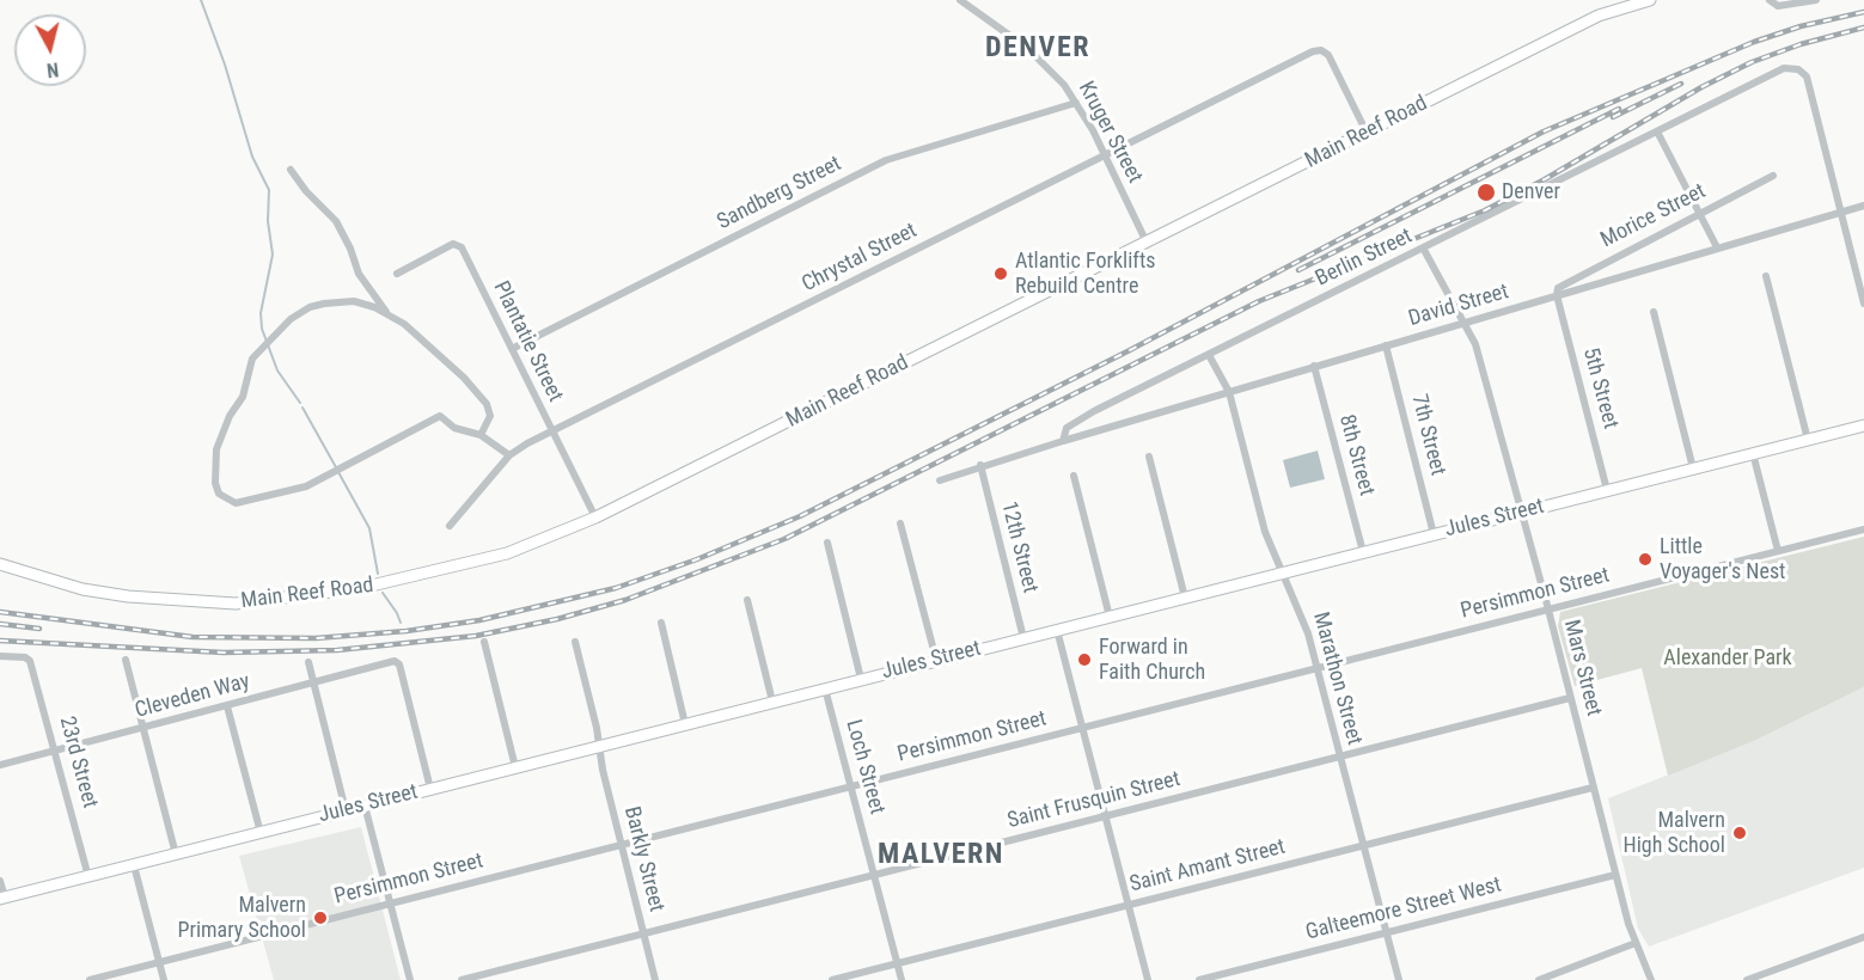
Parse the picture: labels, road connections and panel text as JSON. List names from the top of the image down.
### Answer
{
  "streets": {
    "main road": ["Main Reef Road", "Jules Street"],
    "street": [
      "Kruger Street",
      "Sandberg Street",
      "Morice Street",
      "Chrystal Street",
      "Berlin Street",
      "David Street",
      "Plantatie Street",
      "5th Street",
      "7th Street",
      "8th Street",
      "12th Street",
      "Persimmon Street",
      "Mars Street",
      "Marathon Street",
      "Cleveden Way",
      "23rd Street",
      "Loch Street",
      "Saint Frusquin Street",
      "Barkly Street",
      "Saint Amant Street",
      "Galteemore Street West"
    ]
  },
  "crossings": [
    ["Kruger Street", "Main Reef Road"],
    ["Kruger Street", "Sandberg Street"],
    ["Kruger Street", "Chrystal Street"],
    ["Main Reef Road", "Chrystal Street"],
    ["Main Reef Road", "Plantatie Street"],
    ["Sandberg Street", "Plantatie Street"],
    ["Morice Street", "David Street"],
    ["Morice Street", "5th Street"],
    ["Chrystal Street", "Plantatie Street"],
    ["Berlin Street", "David Street"],
    ["Berlin Street", "12th Street"],
    ["Berlin Street", "Mars Street"],
    ["David Street", "5th Street"],
    ["David Street", "7th Street"],
    ["David Street", "8th Street"],
    ["David Street", "Mars Street"],
    ["David Street", "Marathon Street"],
    ["5th Street", "Jules Street"],
    ["7th Street", "Jules Street"],
    ["8th Street", "Jules Street"],
    ["Jules Street", "12th Street"],
    ["Jules Street", "Mars Street"],
    ["Jules Street", "Marathon Street"],
    ["Jules Street", "Cleveden Way"],
    ["Jules Street", "23rd Street"],
    ["Jules Street", "Loch Street"],
    ["Jules Street", "Barkly Street"],
    ["Persimmon Street", "Mars Street"],
    ["Persimmon Street", "Marathon Street"],
    ["Persimmon Street", "Loch Street"],
    ["Persimmon Street", "Barkly Street"],
    ["Mars Street", "Saint Frusquin Street"],
    ["Mars Street", "Saint Amant Street"],
    ["Mars Street", "Galteemore Street West"],
    ["Marathon Street", "Saint Frusquin Street"],
    ["Marathon Street", "Saint Amant Street"],
    ["Marathon Street", "Galteemore Street West"],
    ["Cleveden Way", "23rd Street"],
    ["Loch Street", "Saint Frusquin Street"],
    ["Loch Street", "Saint Amant Street"],
    ["Saint Frusquin Street", "Barkly Street"]
  ],
  "districts": ["DENVER", "MALVERN"],
  "parks": ["Alexander Park"],
  "places": [
    "Denver",
    "Atlantic Forklifts Rebuild Centre",
    "Little Voyager's Nest",
    "Forward in Faith Church",
    "Malvern High School",
    "Malvern Primary School"
  ],
  "north": "bottom"
}
